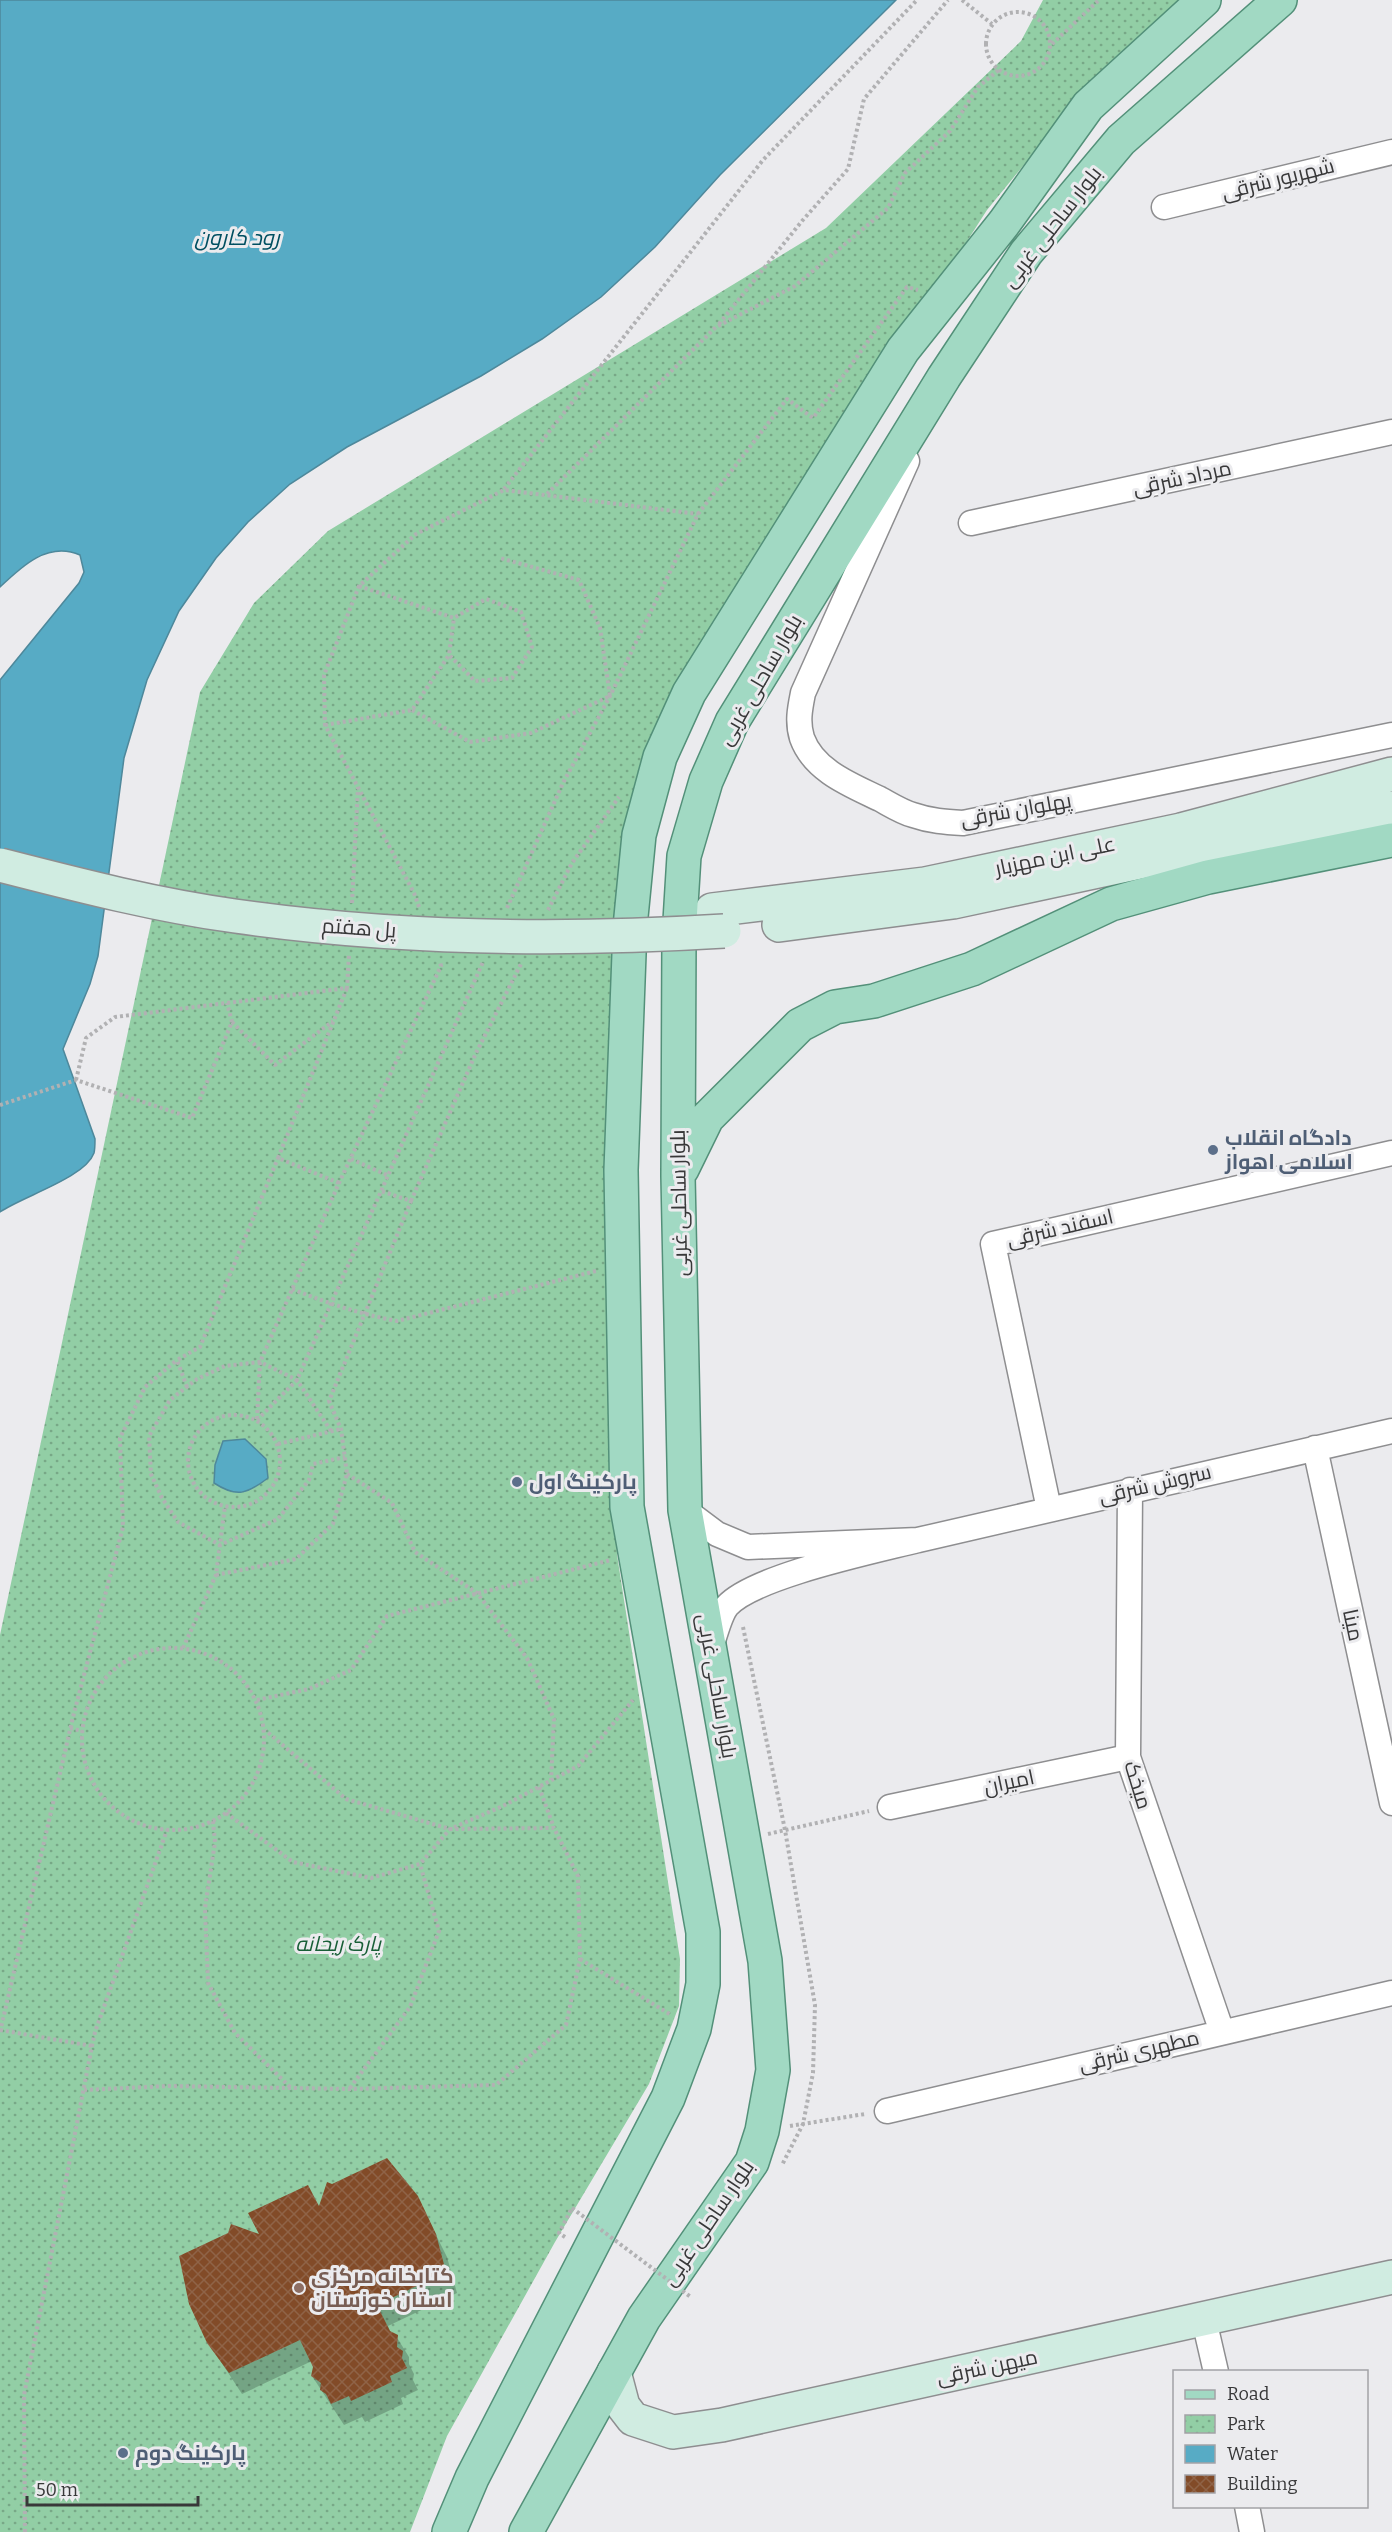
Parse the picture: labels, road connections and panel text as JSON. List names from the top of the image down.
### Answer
{
  "streets": {
    "main road": [
      "بلوار ساحلی غربی",
      "علی ابن مهزیار",
      "پل هفتم",
      "میهن شرقی"
    ],
    "street": [
      "شهریور شرقی",
      "مرداد شرقی",
      "پهلوان شرقی",
      "اسفند شرقی",
      "سروش شرقی",
      "مینا",
      "امیران",
      "میخک",
      "مطهری شرقی"
    ]
  },
  "crossings": [
    ["بلوار ساحلی غربی", "پهلوان شرقی"],
    ["بلوار ساحلی غربی", "میهن شرقی"],
    ["علی ابن مهزیار", "پل هفتم"],
    ["اسفند شرقی", "سروش شرقی"],
    ["سروش شرقی", "مینا"],
    ["سروش شرقی", "میخک"],
    ["امیران", "میخک"],
    ["میخک", "مطهری شرقی"]
  ],
  "water": ["رود کارون"],
  "parks": ["پارک ریحانه"],
  "places": [
    "دادگاه انقلاب اسلامی اهواز",
    "پارکینگ اول",
    "کتابخانه مرکزی استان خوزستان",
    "پارکینگ دوم"
  ],
  "legend": [
    "Road",
    "Park",
    "Water",
    "Building"
  ],
  "scale_bar": "50 m"
}
